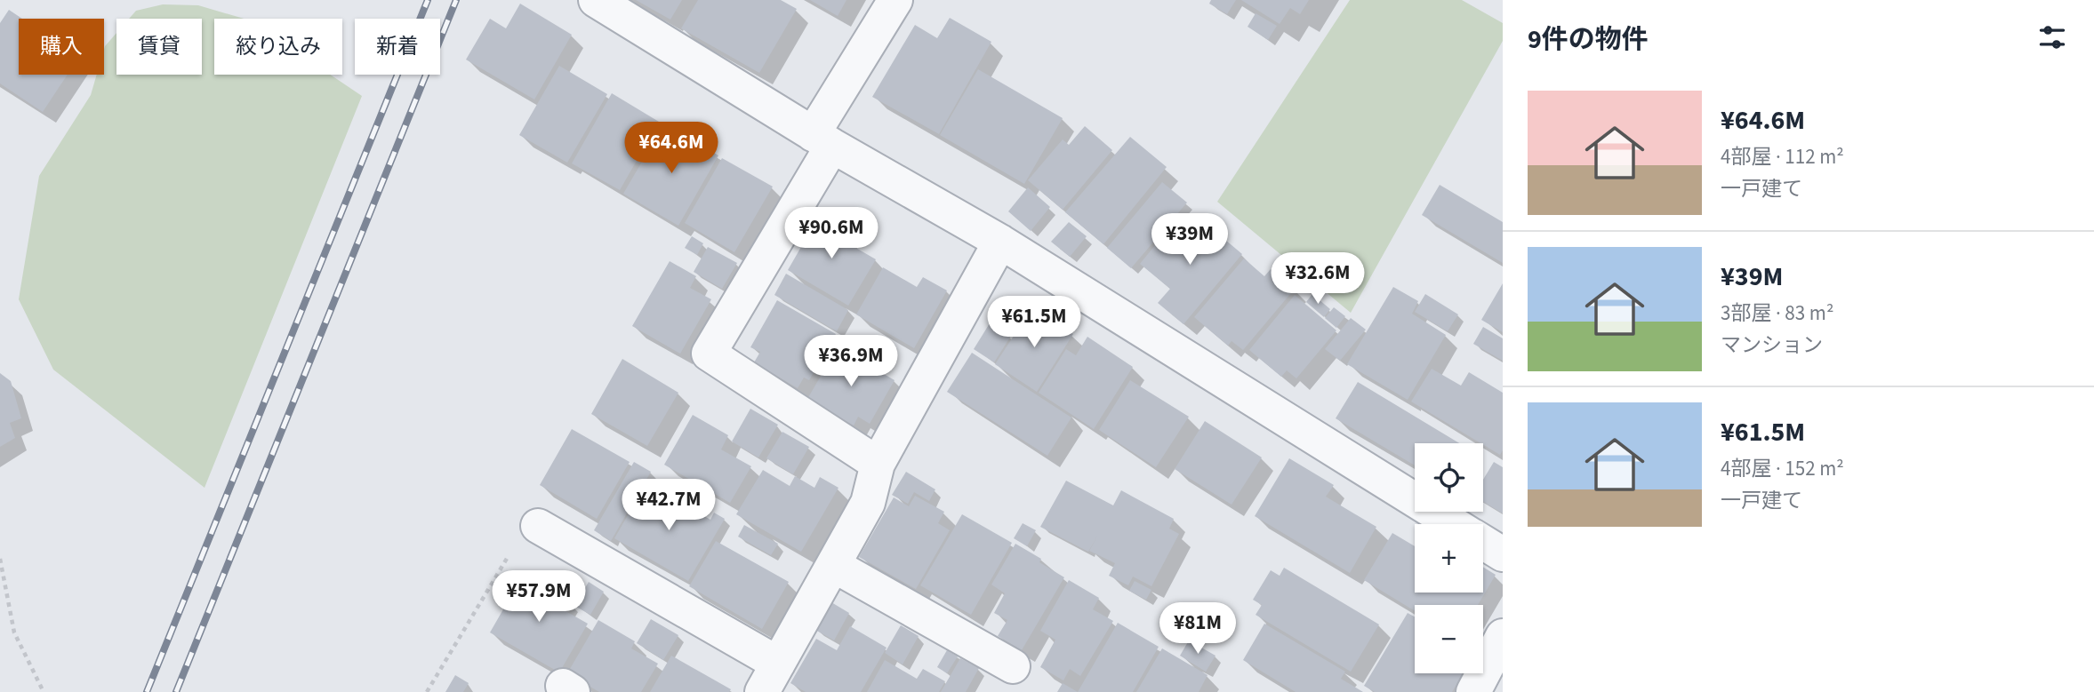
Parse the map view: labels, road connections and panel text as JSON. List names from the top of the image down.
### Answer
{
  "page": {
    "heading": "9件の物件",
    "chip": [
      "購入",
      "賃貸",
      "絞り込み",
      "新着"
    ],
    "list": [
      {
        "name": "¥64.6M",
        "note": "4部屋 · 112 m² · 一戸建て"
      },
      {
        "name": "¥39M",
        "note": "3部屋 · 83 m² · マンション"
      },
      {
        "name": "¥61.5M",
        "note": "4部屋 · 152 m² · 一戸建て"
      }
    ],
    "price": [
      "¥64.6M",
      "¥90.6M",
      "¥39M",
      "¥32.6M",
      "¥61.5M",
      "¥36.9M",
      "¥42.7M",
      "¥57.9M",
      "¥81M"
    ],
    "map_buttons": ["+", "−"]
  }
}
